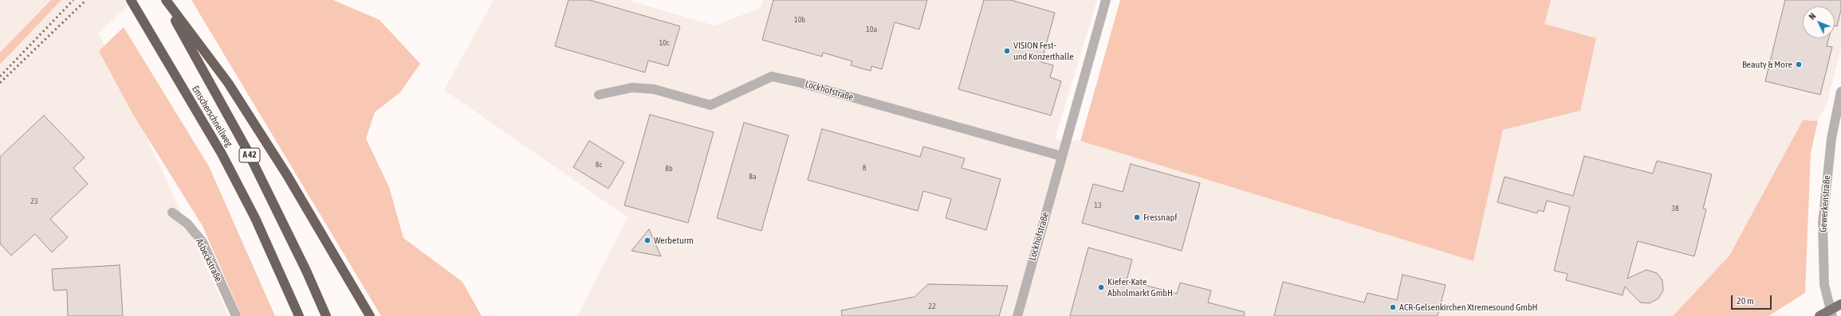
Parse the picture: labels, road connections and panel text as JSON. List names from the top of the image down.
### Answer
{
  "streets": {
    "highway": ["Emscherschnellweg", "A 42"],
    "street": ["Lockhofstraße", "Gewerkenstraße", "Asbeckstraße"]
  },
  "places": [
    "VISION Fest- und Konzerthalle",
    "Beauty & More",
    "Fressnapf",
    "Werbeturm",
    "Kiefer-Kate Abholmarkt GmbH",
    "ACR-Gelsenkirchen Xtremesound GmbH"
  ],
  "house_numbers": [
    "10b",
    "10a",
    "10c",
    "8c",
    "8",
    "8b",
    "8a",
    "23",
    "13",
    "38",
    "22"
  ],
  "scale_bar": "20 m",
  "north": "top left"
}
